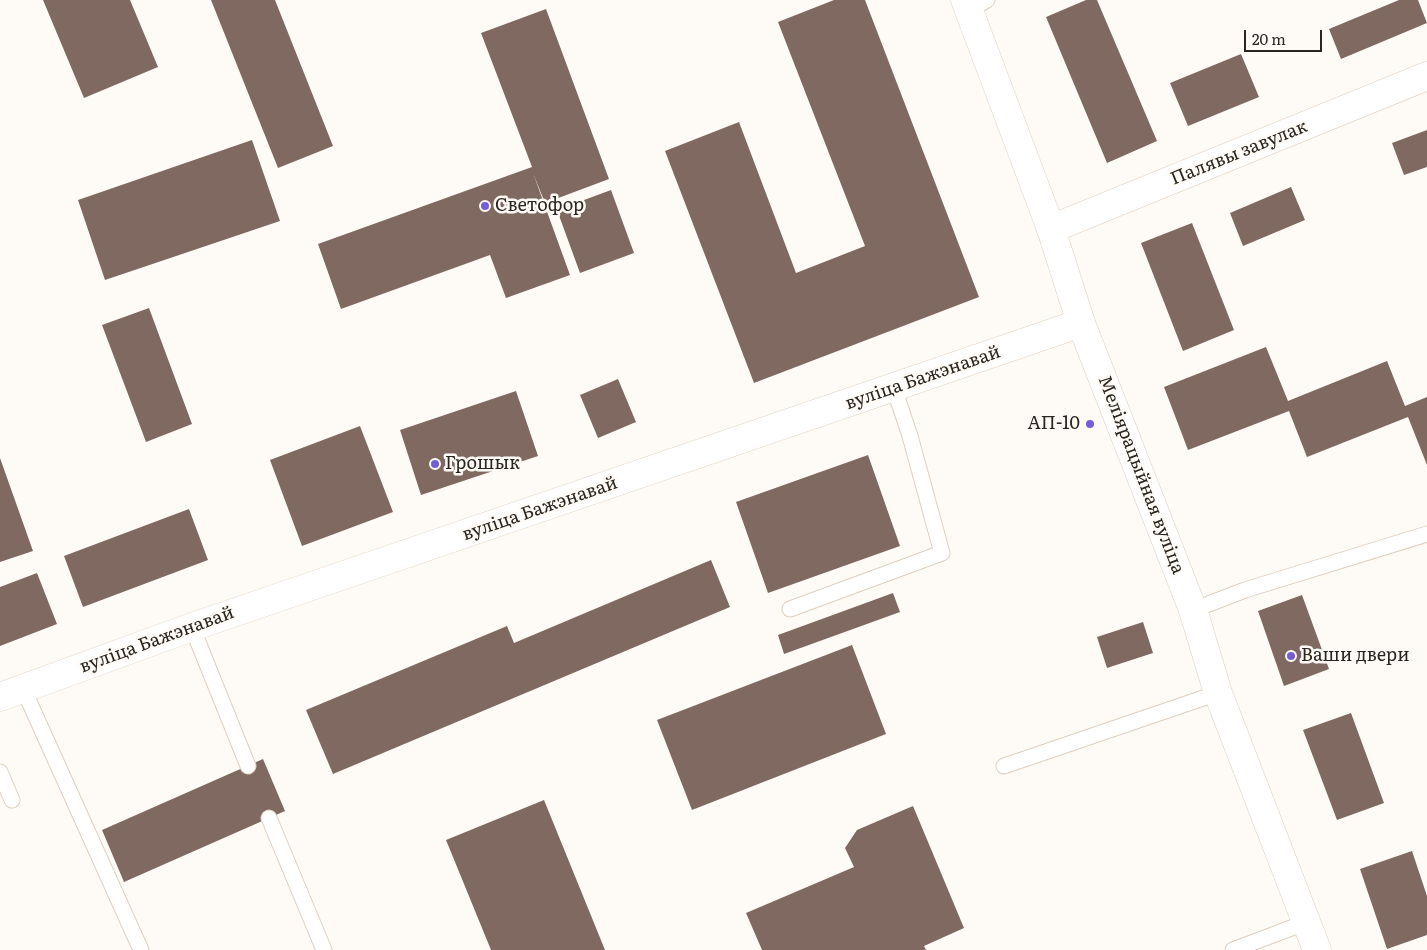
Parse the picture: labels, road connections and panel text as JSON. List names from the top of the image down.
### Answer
{
  "streets": {
    "street": ["Палявы завулак", "вуліца Бажэнавай", "Меліярацыйная вуліца"]
  },
  "crossings": [
    ["Палявы завулак", "Меліярацыйная вуліца"],
    ["вуліца Бажэнавай", "Меліярацыйная вуліца"]
  ],
  "places": [
    "Светофор",
    "АП-10",
    "Грошык",
    "Ваши двери"
  ],
  "scale_bar": "20 m"
}
